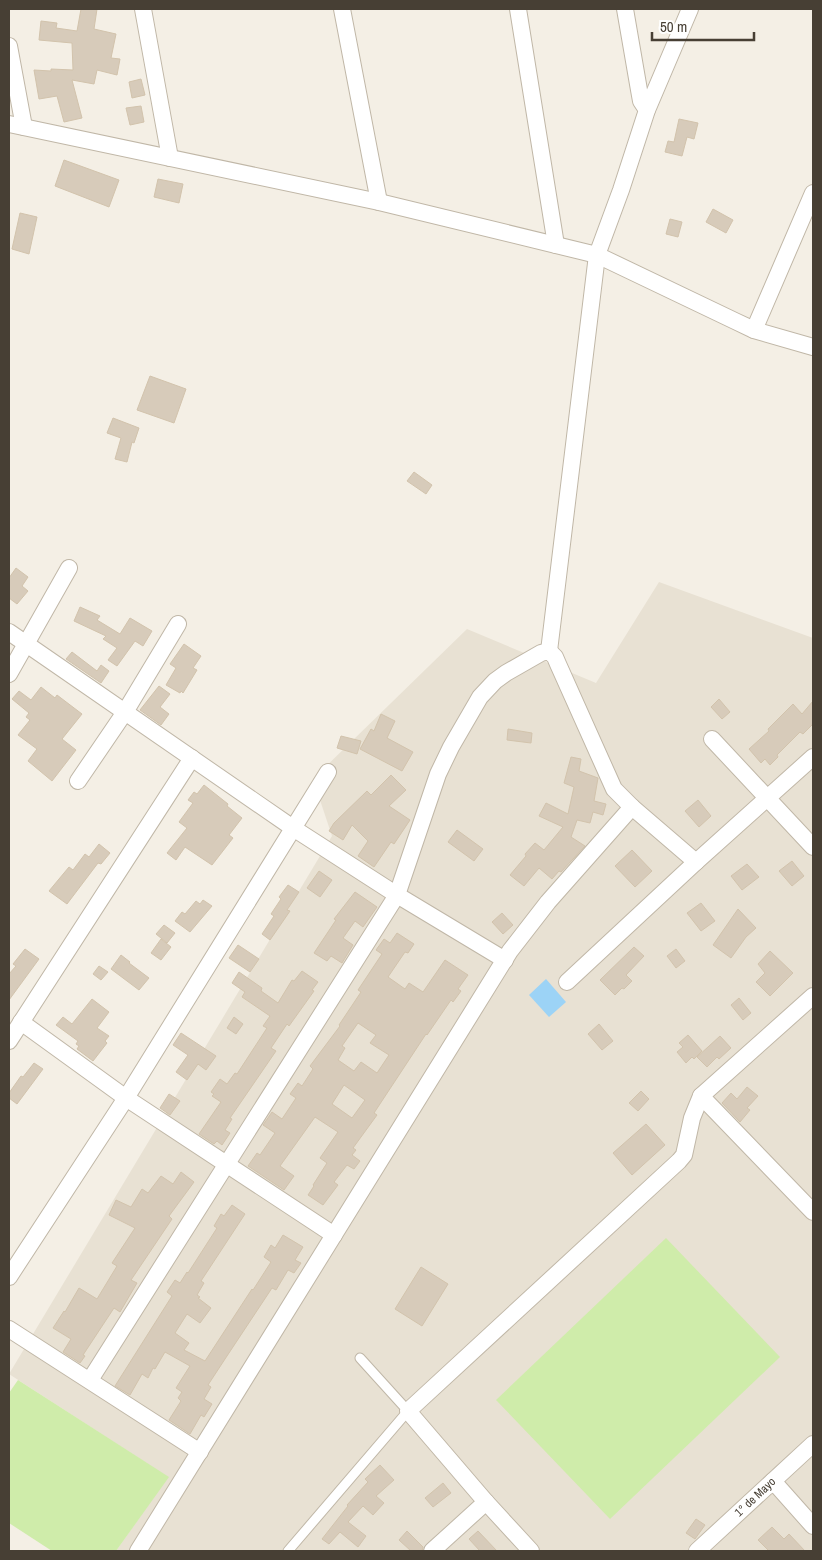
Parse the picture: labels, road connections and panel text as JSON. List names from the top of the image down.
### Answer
{
  "streets": {
    "street": ["1° de Mayo"]
  },
  "scale_bar": "50 m"
}
